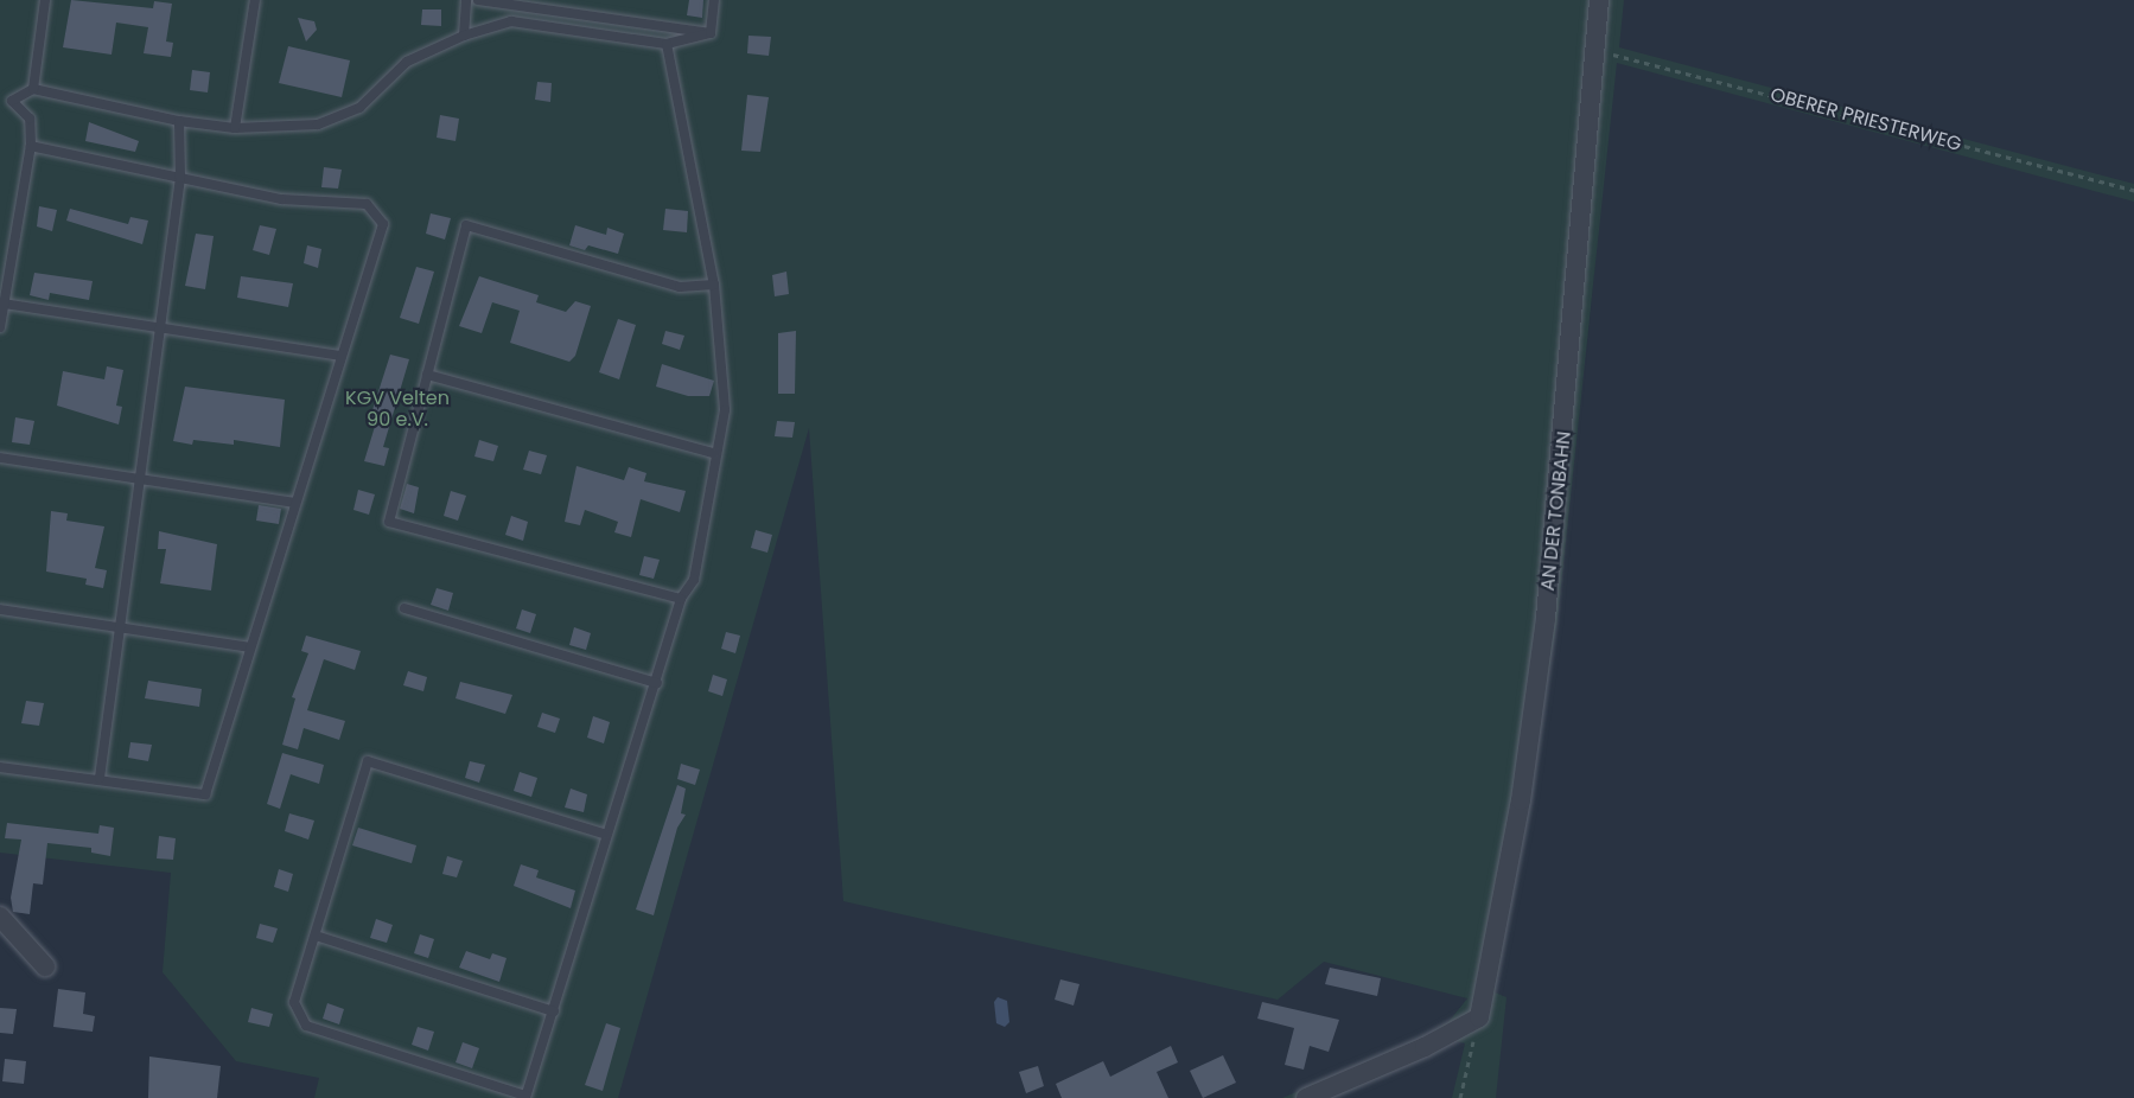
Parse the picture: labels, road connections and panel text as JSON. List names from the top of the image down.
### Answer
{
  "streets": {
    "street": ["AN DER TONBAHN"],
    "path": ["OBERER PRIESTERWEG"]
  },
  "crossings": [
    ["OBERER PRIESTERWEG", "AN DER TONBAHN"]
  ],
  "parks": ["KGV Velten 90 e.V."]
}
